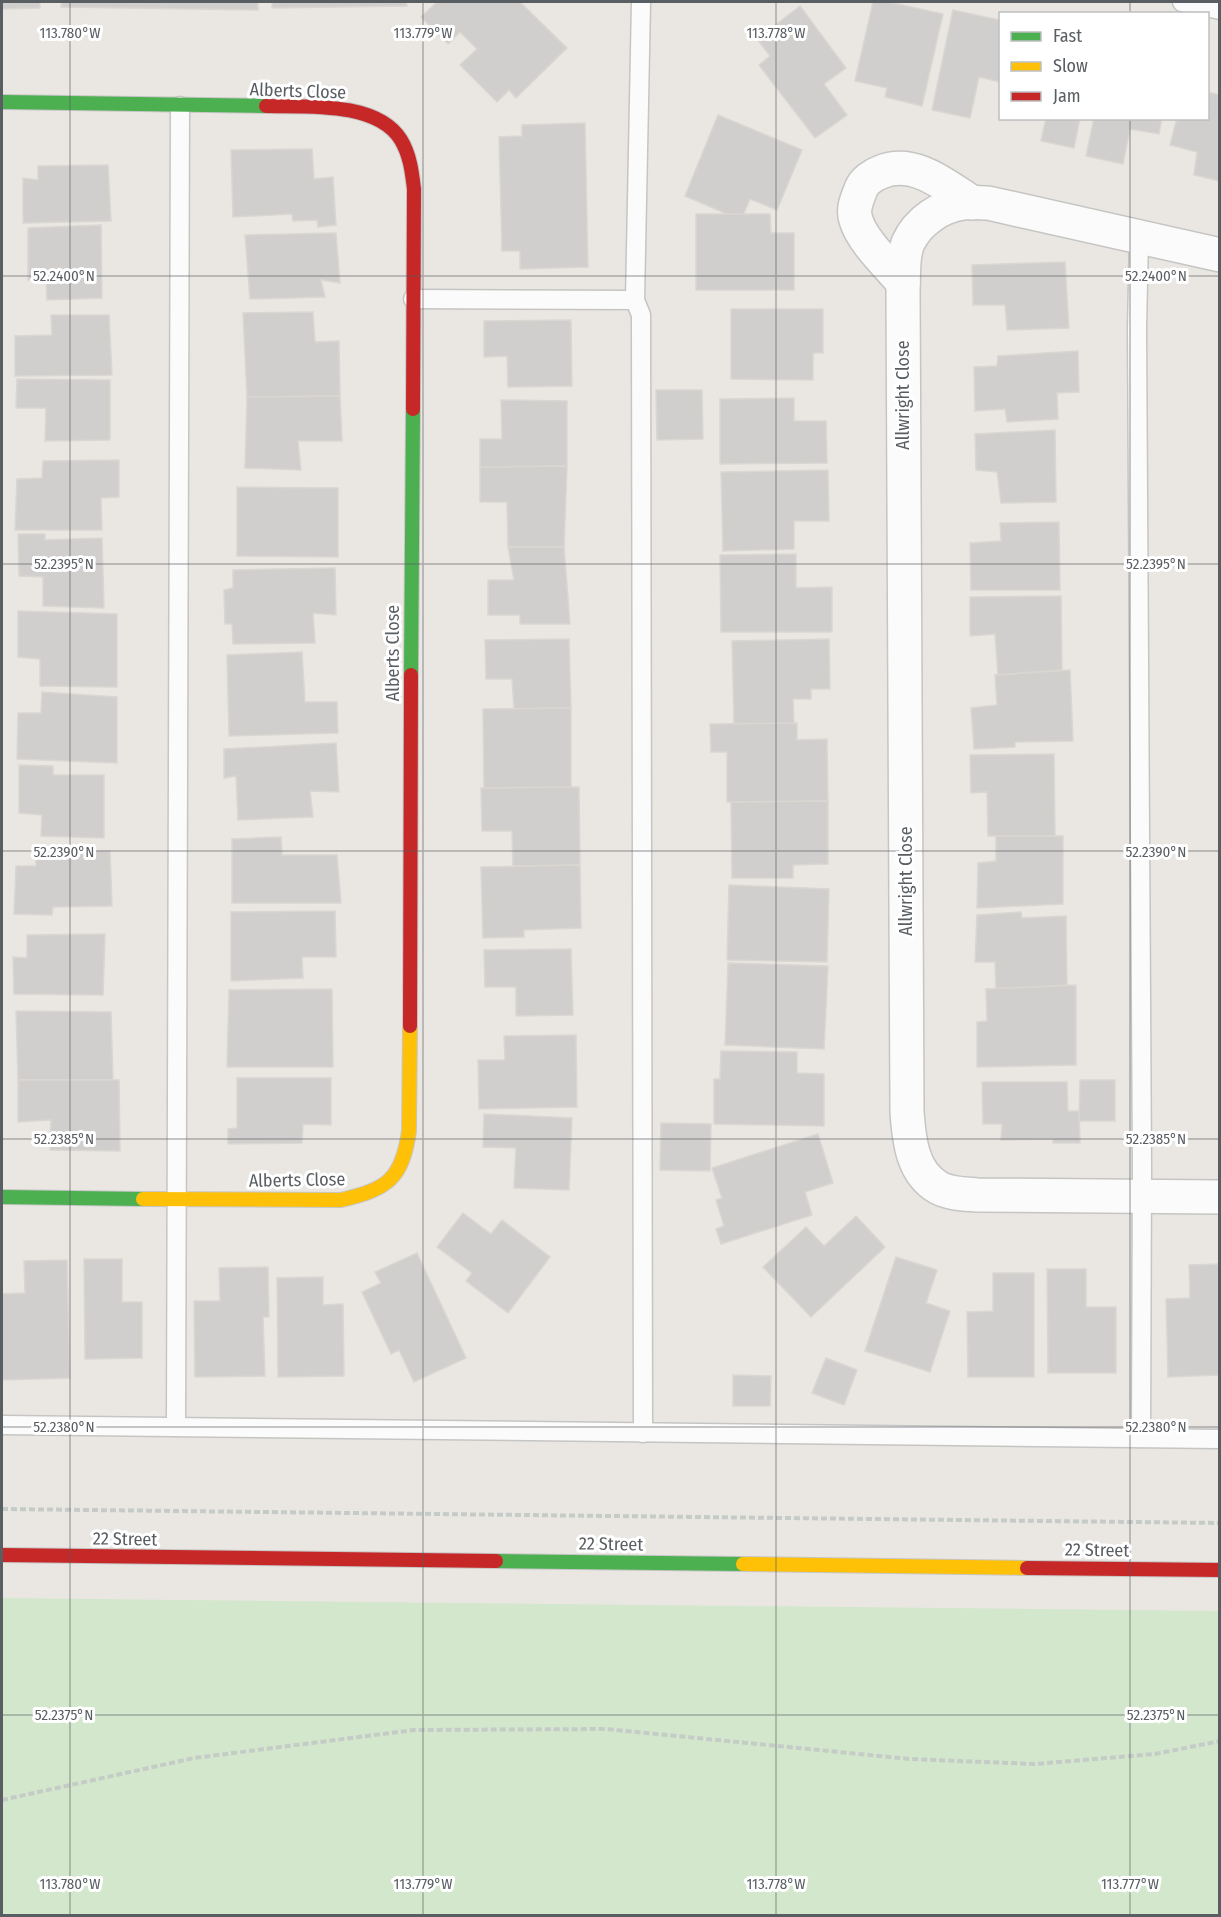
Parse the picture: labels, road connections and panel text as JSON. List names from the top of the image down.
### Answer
{
  "streets": {
    "street": ["Alberts Close", "Allwright Close", "22 Street"]
  },
  "legend": ["Fast", "Slow", "Jam"],
  "coordinates": [
    "113.780°W",
    "113.779°W",
    "113.778°W",
    "52.2400°N",
    "52.2395°N",
    "52.2390°N",
    "52.2385°N",
    "52.2380°N",
    "52.2375°N",
    "113.777°W"
  ]
}
